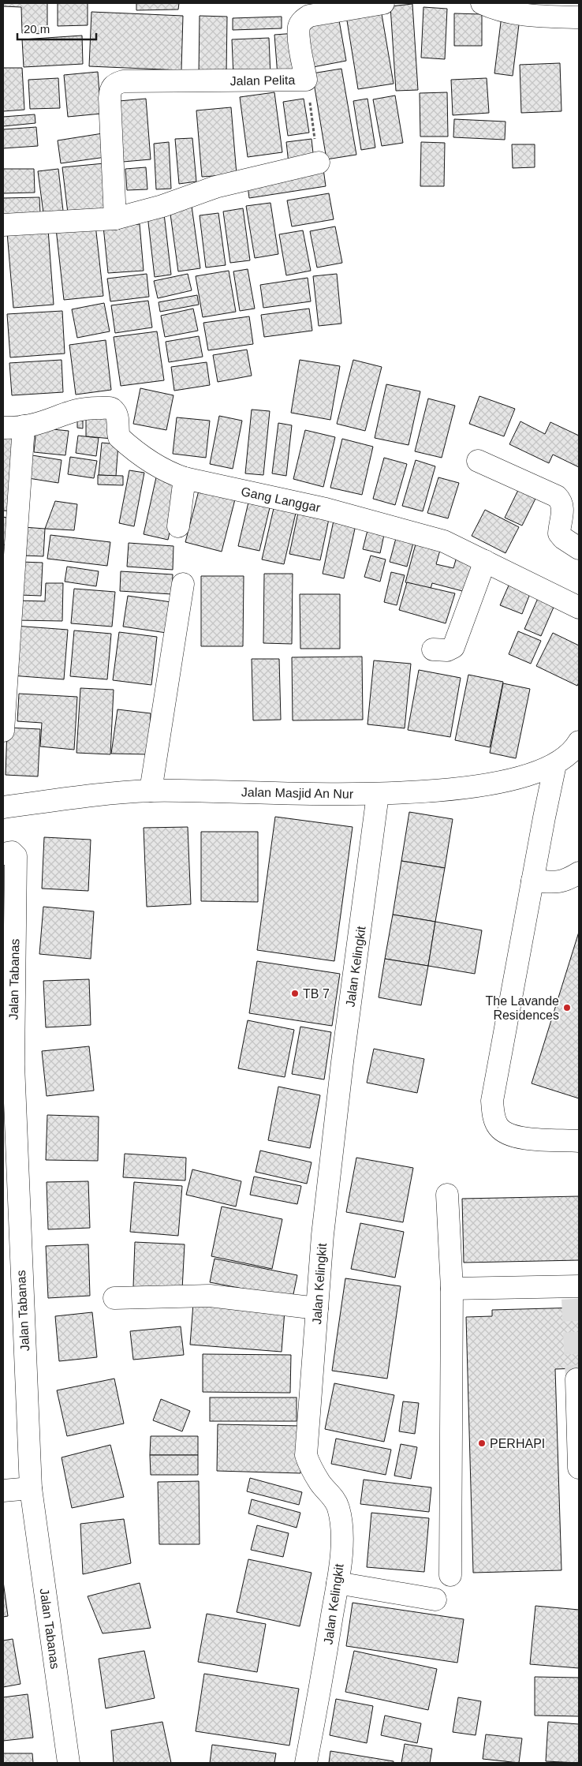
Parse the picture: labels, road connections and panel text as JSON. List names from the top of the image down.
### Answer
{
  "streets": {
    "street": [
      "Jalan Pelita",
      "Gang Langgar",
      "Jalan Masjid An Nur",
      "Jalan Kelingkit",
      "Jalan Tabanas"
    ]
  },
  "crossings": [
    ["Jalan Masjid An Nur", "Jalan Kelingkit"]
  ],
  "places": ["TB 7", "The Lavande Residences", "PERHAPI"],
  "scale_bar": "20 m"
}
